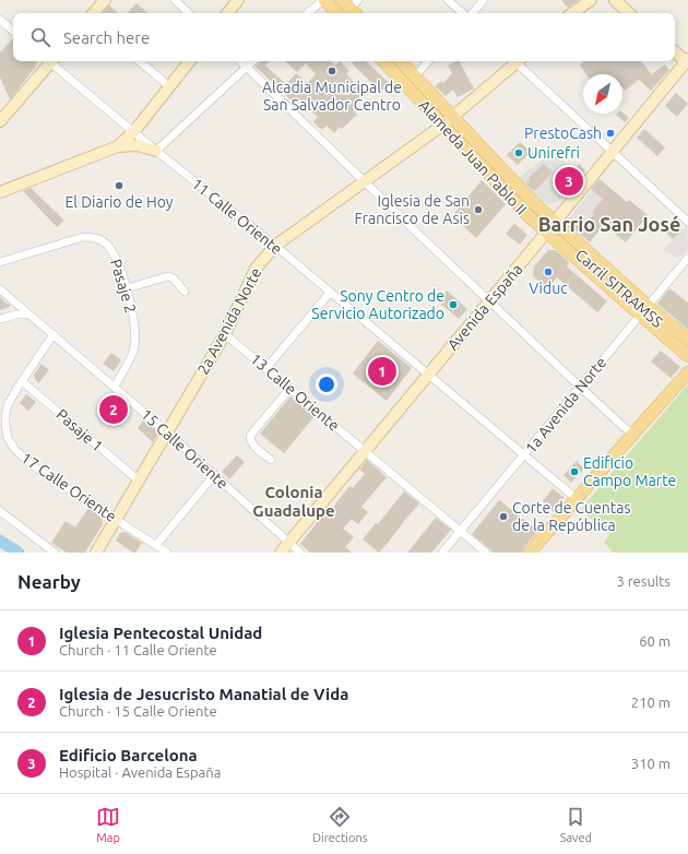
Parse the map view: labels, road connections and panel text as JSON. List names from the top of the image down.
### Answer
{
  "streets": {
    "main road": [
      "Alameda Juan Pablo II",
      "Carril SITRAMSS",
      "Avenida España",
      "2a Avenida Norte"
    ],
    "street": [
      "11 Calle Oriente",
      "Pasaje 2",
      "13 Calle Oriente",
      "1a Avenida Norte",
      "Pasaje 1",
      "15 Calle Oriente",
      "17 Calle Oriente"
    ]
  },
  "crossings": [
    ["Alameda Juan Pablo II", "Carril SITRAMSS"],
    ["Alameda Juan Pablo II", "2a Avenida Norte"],
    ["11 Calle Oriente", "Avenida España"],
    ["11 Calle Oriente", "2a Avenida Norte"],
    ["11 Calle Oriente", "1a Avenida Norte"],
    ["Pasaje 2", "15 Calle Oriente"],
    ["Carril SITRAMSS", "Avenida España"],
    ["Carril SITRAMSS", "2a Avenida Norte"],
    ["Carril SITRAMSS", "1a Avenida Norte"],
    ["Avenida España", "13 Calle Oriente"],
    ["Avenida España", "15 Calle Oriente"],
    ["2a Avenida Norte", "13 Calle Oriente"],
    ["2a Avenida Norte", "Pasaje 1"],
    ["2a Avenida Norte", "15 Calle Oriente"],
    ["2a Avenida Norte", "17 Calle Oriente"],
    ["13 Calle Oriente", "1a Avenida Norte"],
    ["Pasaje 1", "17 Calle Oriente"],
    ["15 Calle Oriente", "17 Calle Oriente"]
  ],
  "districts": ["Barrio San José", "Colonia Guadalupe"],
  "places": [
    "Alcadia Municipal de San Salvador Centro",
    "PrestoCash",
    "Unirefri",
    "El Diario de Hoy",
    "Iglesia de San Francisco de Asis",
    "Viduc",
    "Sony Centro de Servicio Autorizado",
    "Edificio Campo Marte",
    "Corte de Cuentas de la República"
  ],
  "north": "bottom left",
  "page": {
    "search": "Search here",
    "pins": ["3", "1", "2"],
    "heading": ["Nearby", "3 results"],
    "list": [
      {
        "mark": "1",
        "name": "Iglesia Pentecostal Unidad",
        "note": "Church · 11 Calle Oriente",
        "value": "60 m"
      },
      {
        "mark": "2",
        "name": "Iglesia de Jesucristo Manatial de Vida",
        "note": "Church · 15 Calle Oriente",
        "value": "210 m"
      },
      {
        "mark": "3",
        "name": "Edificio Barcelona",
        "note": "Hospital · Avenida España",
        "value": "310 m"
      }
    ],
    "nav": ["Map", "Directions", "Saved"]
  }
}
